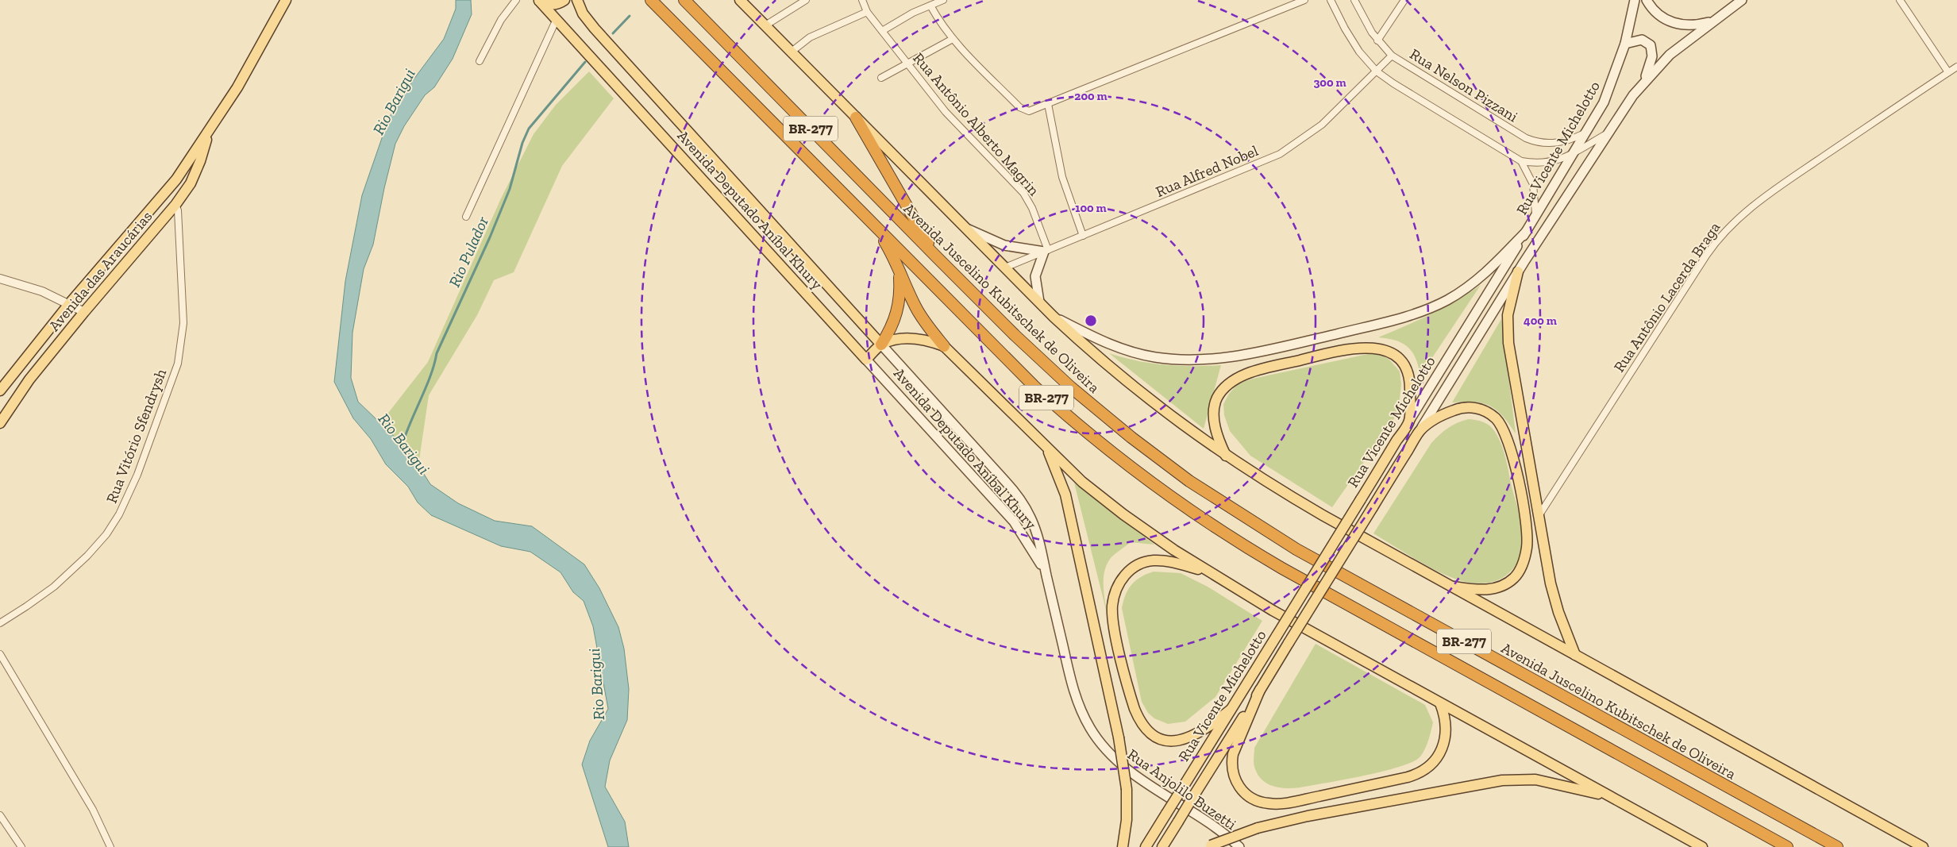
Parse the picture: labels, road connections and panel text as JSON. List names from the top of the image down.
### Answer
{
  "streets": {
    "highway": ["BR-277", "Avenida Juscelino Kubitschek de Oliveira"],
    "main road": [
      "Rua Vicente Michelotto",
      "Avenida Deputado Aníbal Khury",
      "Avenida das Araucárias",
      "Rua Anjolilo Buzetti"
    ],
    "street": [
      "Rua Nelson Pizzani",
      "Rua Antônio Alberto Magrin",
      "Rua Alfred Nobel",
      "Rua Antônio Lacerda Braga",
      "Rua Vitório Sfendrysh"
    ]
  },
  "crossings": [
    ["Rua Nelson Pizzani", "Rua Vicente Michelotto"],
    ["Rua Nelson Pizzani", "Rua Alfred Nobel"],
    ["Rua Antônio Alberto Magrin", "Rua Alfred Nobel"],
    ["Avenida Deputado Aníbal Khury", "Rua Anjolilo Buzetti"],
    ["Avenida das Araucárias", "Rua Vitório Sfendrysh"]
  ],
  "water": ["Rio Barigui", "Rio Pulador"],
  "rings": [
    "300 m",
    "200 m",
    "100 m",
    "400 m"
  ]
}
